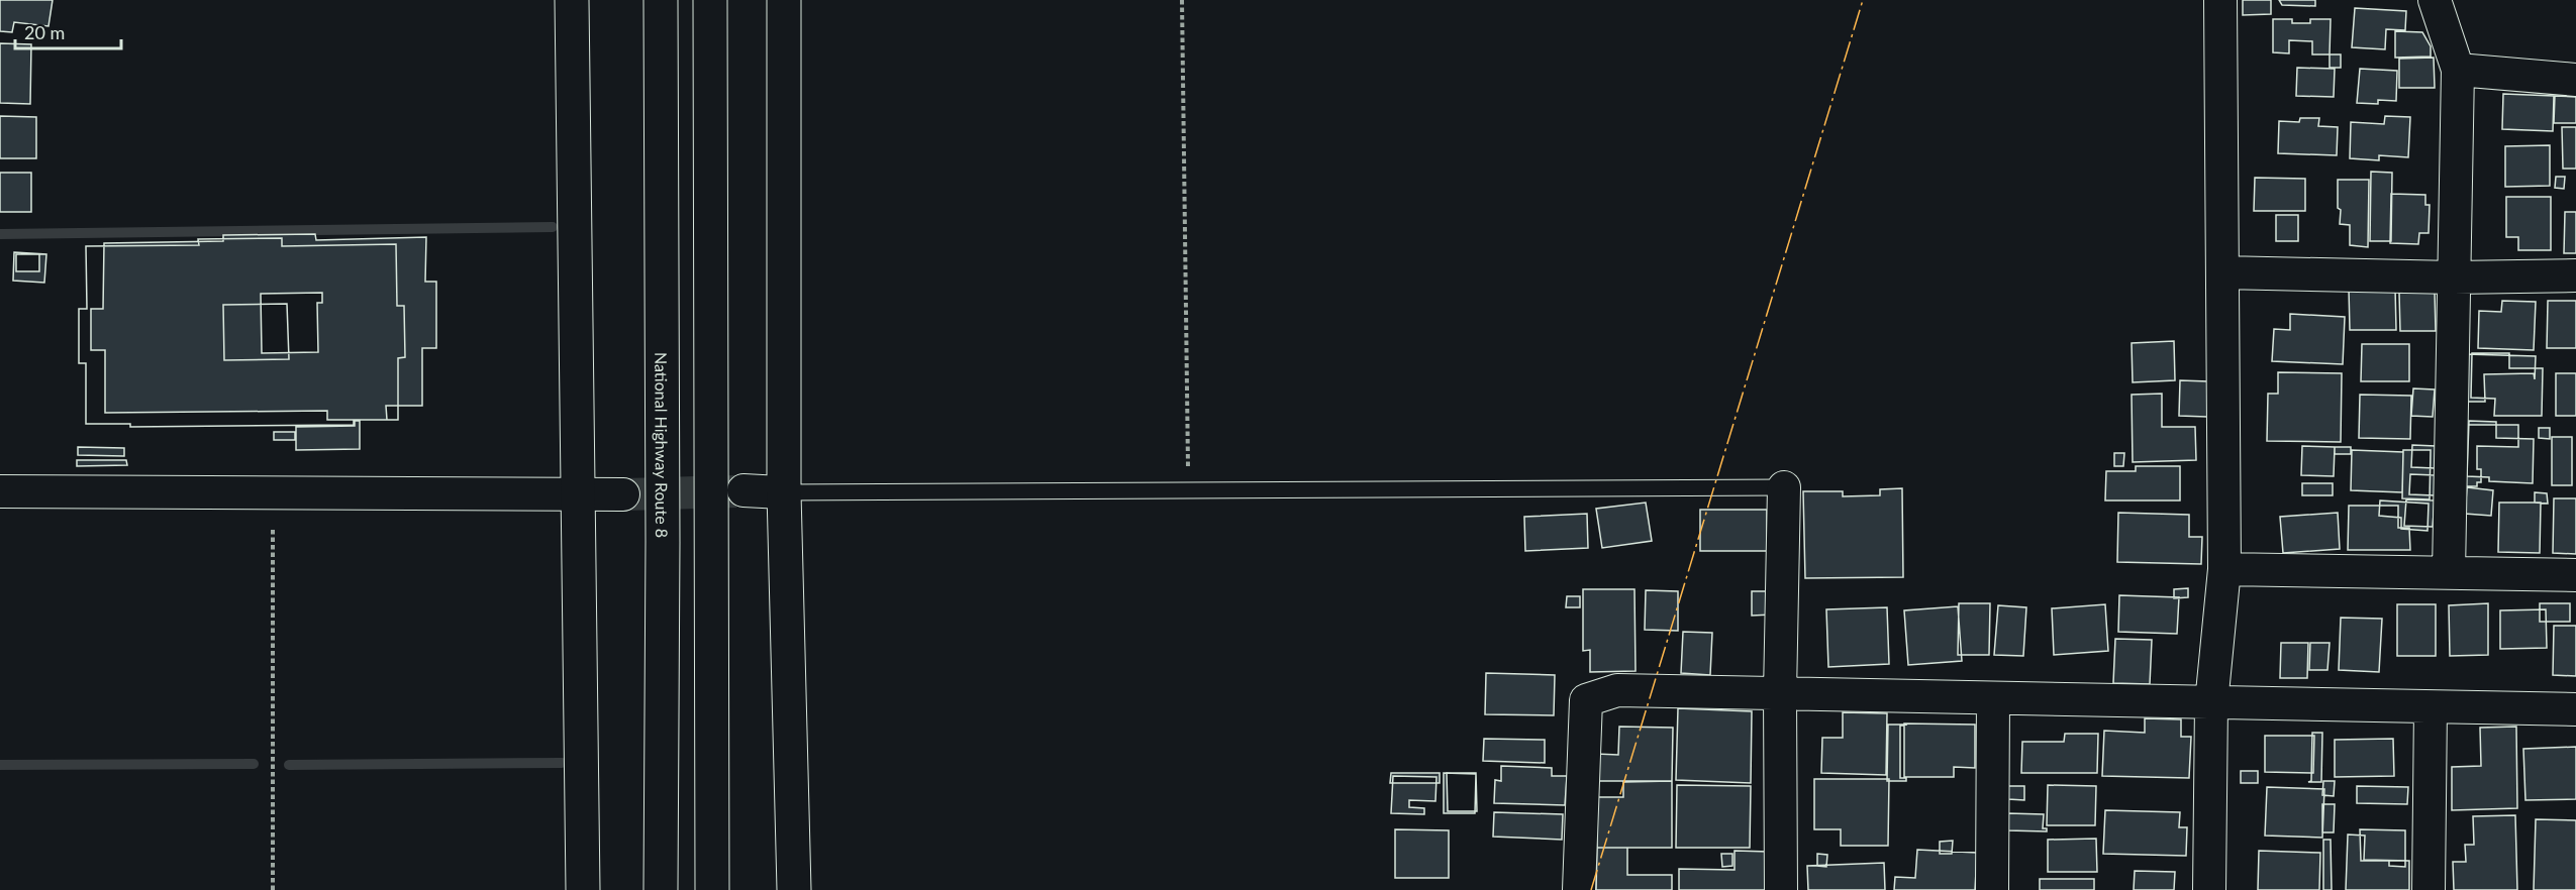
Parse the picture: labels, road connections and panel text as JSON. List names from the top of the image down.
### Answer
{
  "streets": {
    "highway": ["National Highway Route 8"]
  },
  "scale_bar": "20 m"
}
